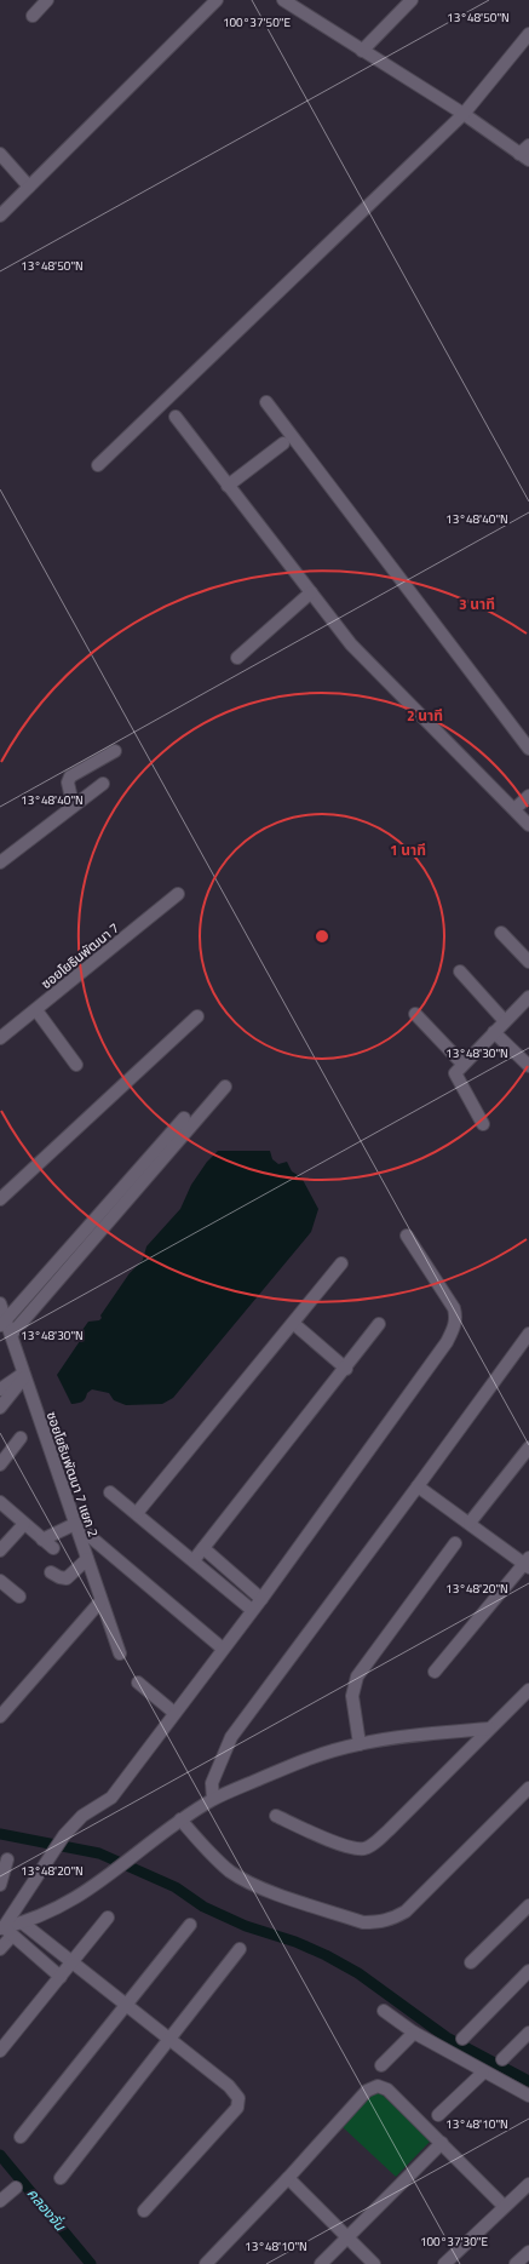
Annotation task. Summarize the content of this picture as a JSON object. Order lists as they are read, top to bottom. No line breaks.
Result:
{"streets":{"street":["ซอยโยธินพัฒนา 7","ซอยโยธินพัฒนา 7 แยก 2"]},"water":["คลองจั่น"],"coordinates":["13°48'50\"N","100°37'50\"E","13°48'40\"N","13°48'30\"N","13°48'20\"N","13°48'10\"N","100°37'30\"E"],"rings":["3 นาที","2 นาที","1 นาที"]}
